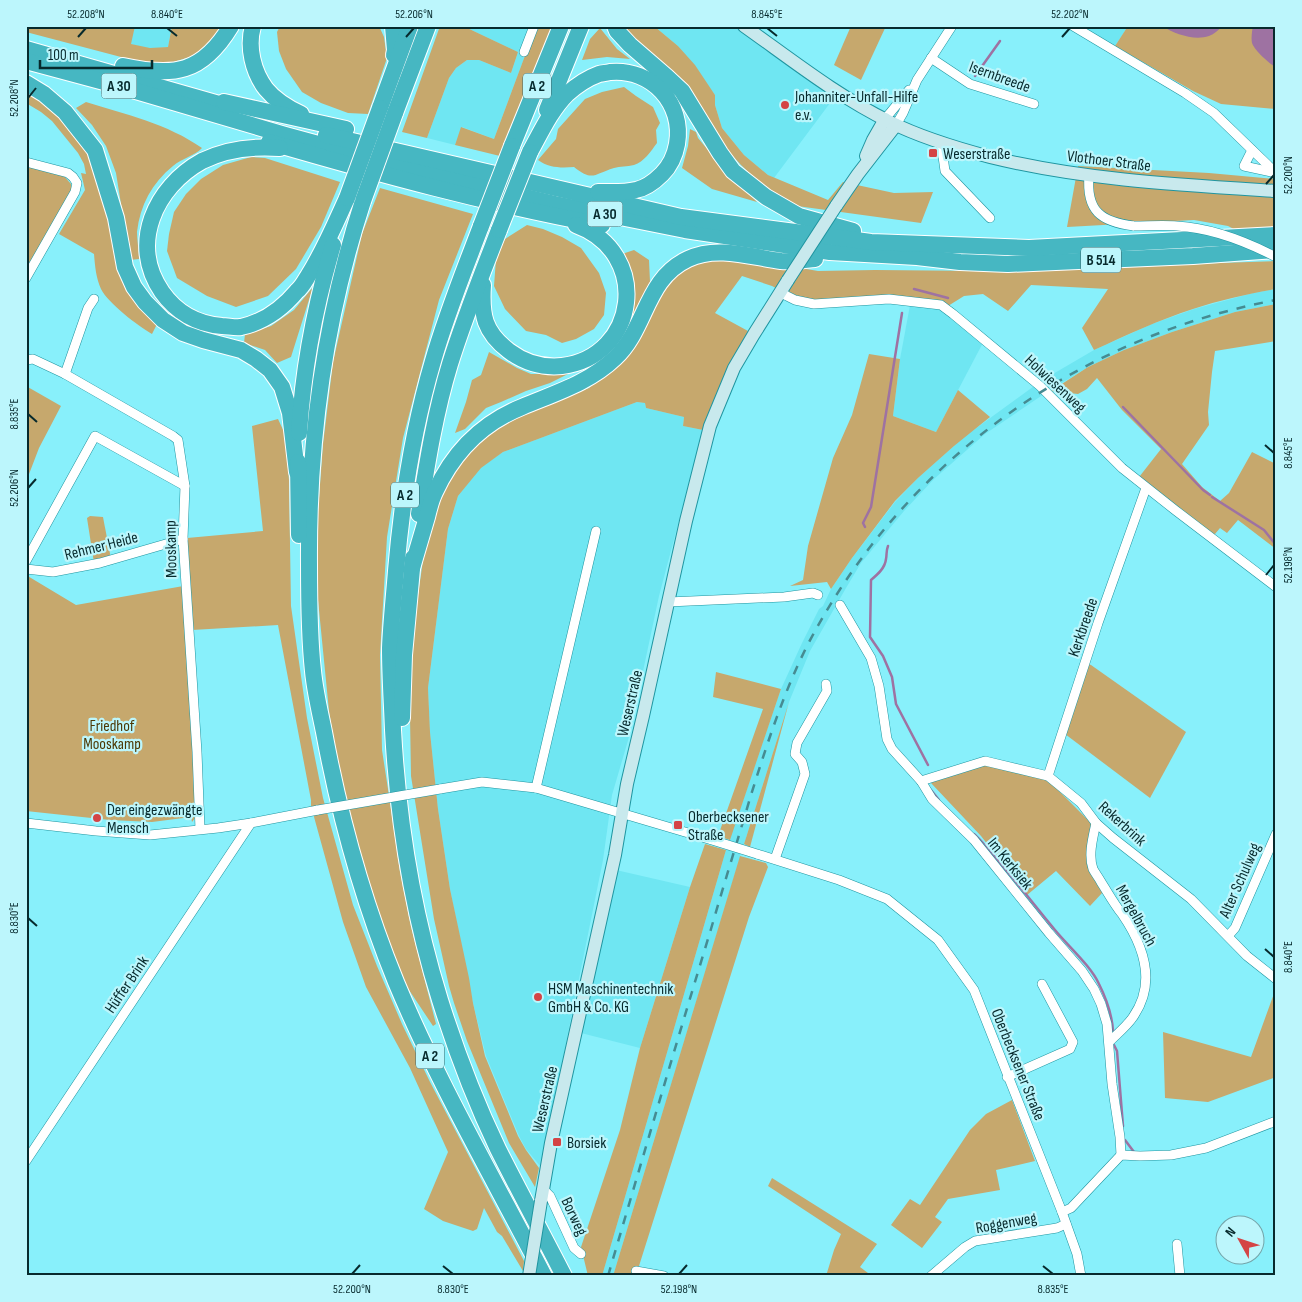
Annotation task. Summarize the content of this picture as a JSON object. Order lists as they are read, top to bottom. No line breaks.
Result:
{"streets":{"highway":["A 30","A 2","B 514"],"street":["Isernbreede","Vlothoer Straße","Holwiesenweg","Rehmer Heide","Mooskamp","Kerkbreede","Weserstraße","Rekerbrink","Im Kerksiek","Alter Schulweg","Mergelbruch","Hüffer Brink","Oberbecksener Straße","Borweg","Roggenweg"]},"crossings":[["Isernbreede","Weserstraße"],["A 30","B 514"],["Vlothoer Straße","Weserstraße"],["Holwiesenweg","Kerkbreede"],["Holwiesenweg","Weserstraße"],["Rehmer Heide","Mooskamp"],["Mooskamp","Oberbecksener Straße"],["Kerkbreede","Rekerbrink"],["Weserstraße","Oberbecksener Straße"],["Weserstraße","Borweg"],["Rekerbrink","Im Kerksiek"],["Rekerbrink","Alter Schulweg"],["Rekerbrink","Mergelbruch"],["Im Kerksiek","Mergelbruch"],["Hüffer Brink","Oberbecksener Straße"],["Oberbecksener Straße","Roggenweg"]],"parks":["Friedhof Mooskamp"],"places":{"other":["Johanniter-Unfall-Hilfe e.v.","Der eingezwängte Mensch","HSM Maschinentechnik GmbH & Co. KG"],"transit":["Weserstraße","Oberbecksener Straße","Borsiek"]},"scale_bar":"100 m","north":"top left","coordinates":["52.208°N","8.840°E","52.206°N","8.845°E","52.202°N","52.200°N","8.835°E","52.198°N","8.830°E"]}
